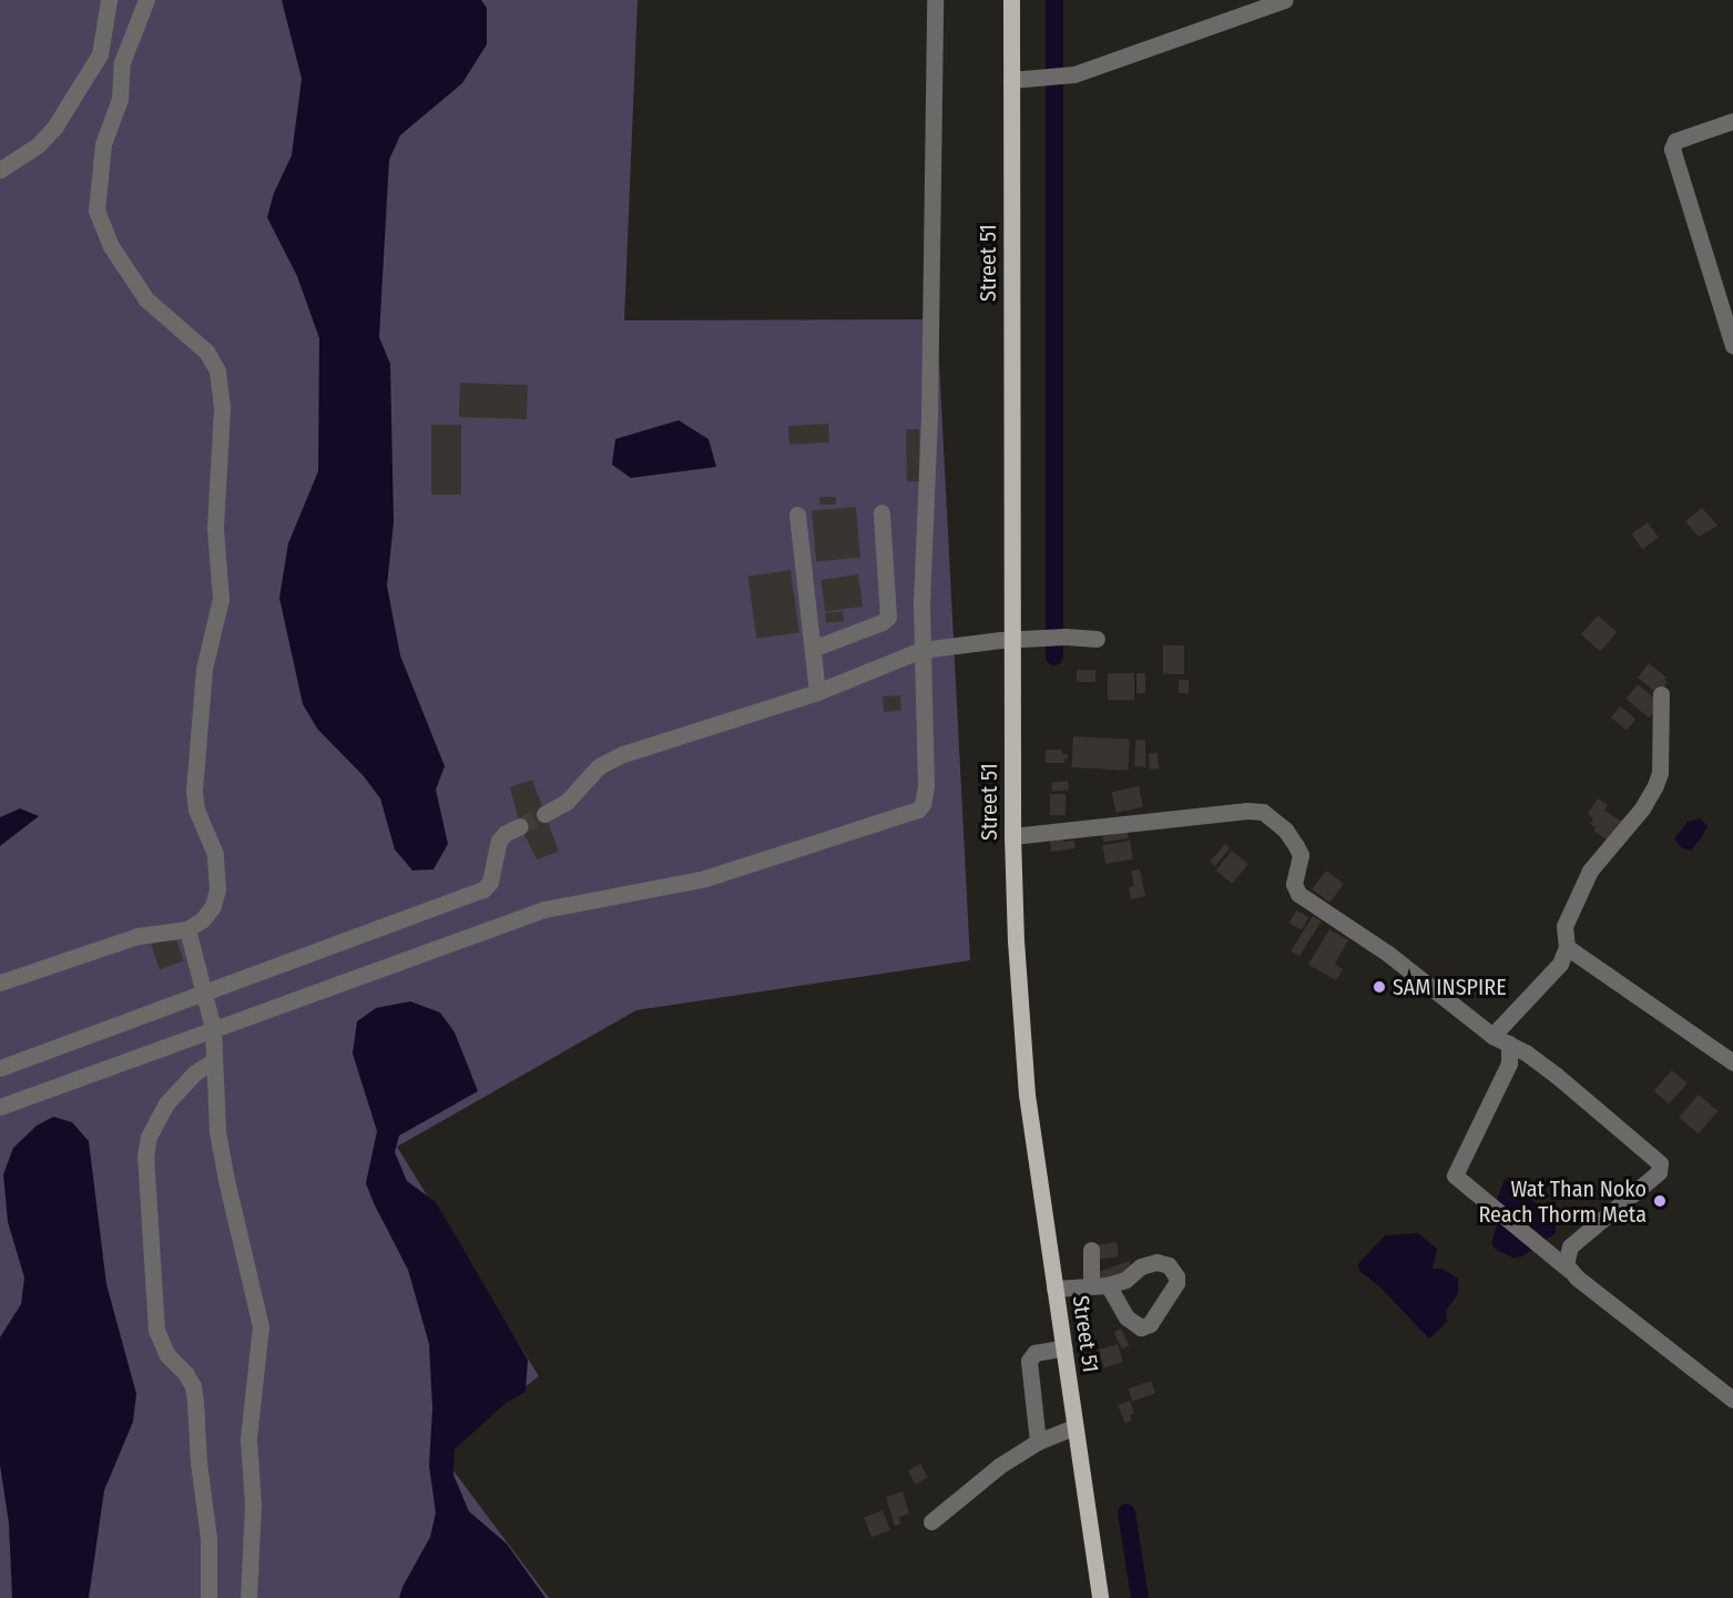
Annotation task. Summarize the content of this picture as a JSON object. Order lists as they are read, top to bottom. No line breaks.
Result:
{"streets":{"main road":["Street 51"]},"places":["SAM INSPIRE","Wat Than Noko Reach Thorm Meta"]}
